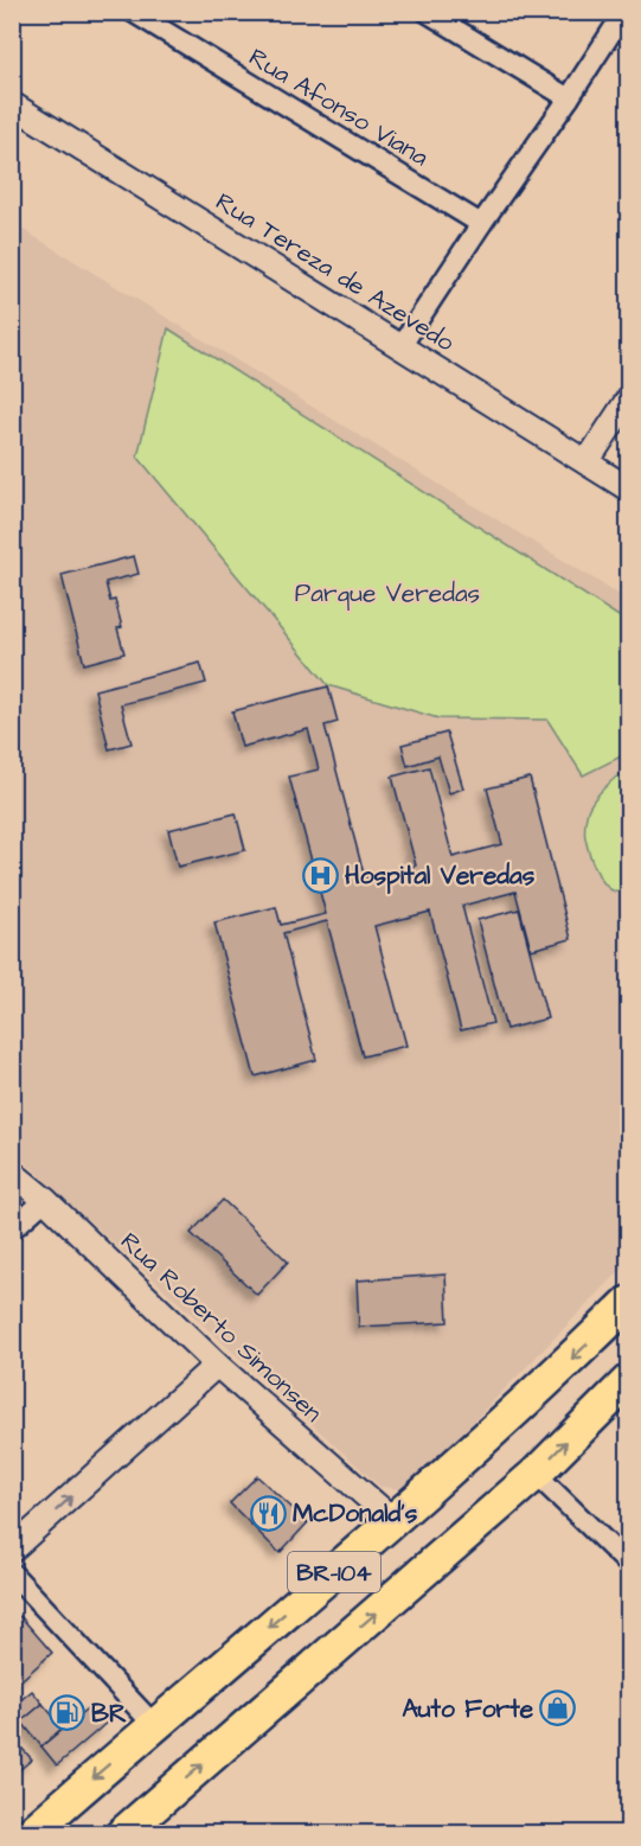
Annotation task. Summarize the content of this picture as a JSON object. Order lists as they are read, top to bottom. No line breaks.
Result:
{"streets":{"highway":["BR-104"],"street":["Rua Afonso Viana","Rua Tereza de Azevedo","Rua Roberto Simonsen"]},"crossings":[["Rua Roberto Simonsen","BR-104"]],"parks":["Parque Veredas"],"places":{"hospital":["Hospital Veredas"],"restaurant":["McDonald's"],"shop":["Auto Forte"],"fuel station":["BR"]}}
